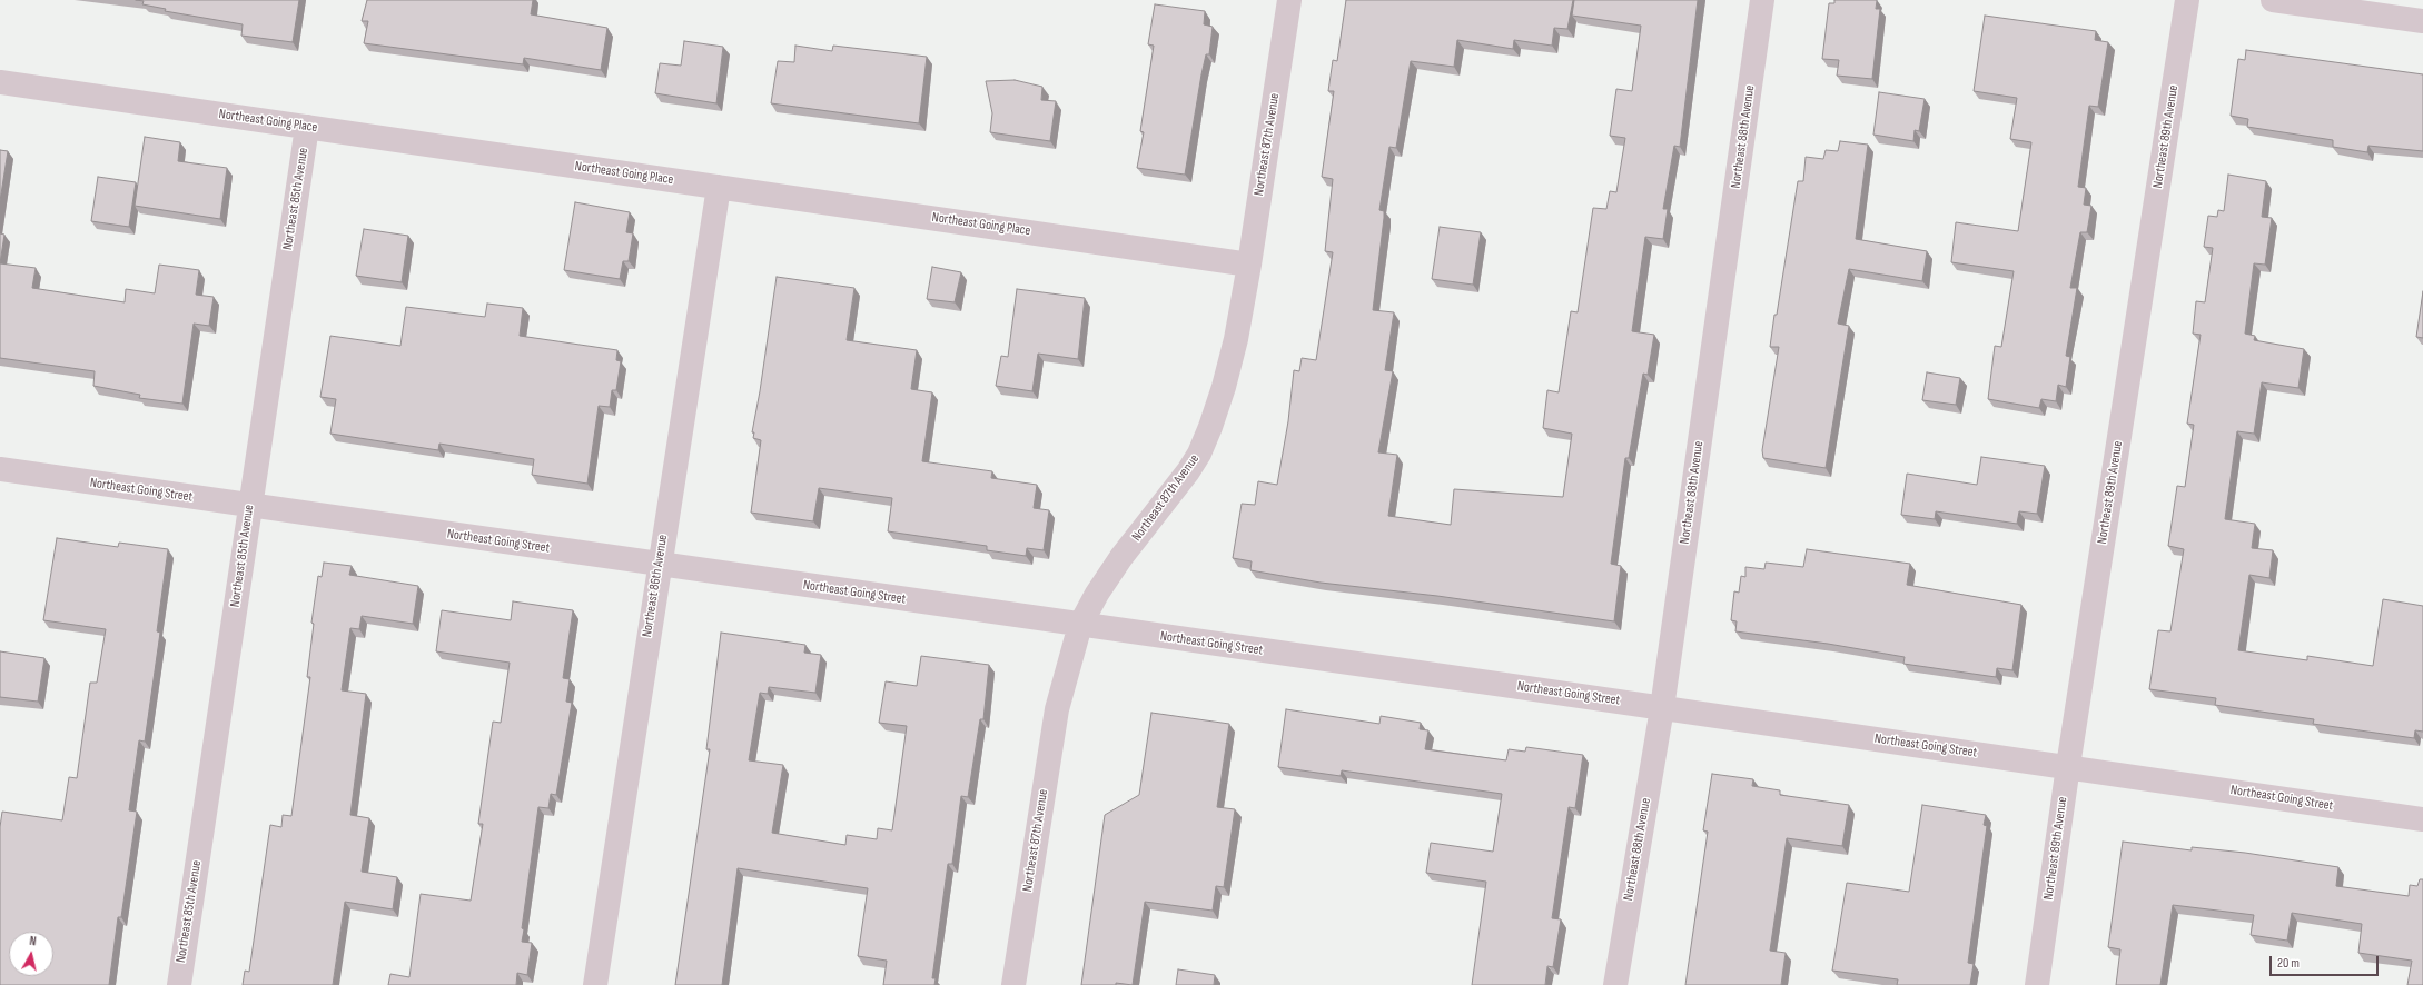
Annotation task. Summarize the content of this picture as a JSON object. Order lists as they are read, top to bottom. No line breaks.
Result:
{"streets":{"street":["Northeast Going Place","Northeast 88th Avenue","Northeast 89th Avenue","Northeast 87th Avenue","Northeast 85th Avenue","Northeast Going Street","Northeast 86th Avenue"]},"crossings":[["Northeast Going Place","Northeast 87th Avenue"],["Northeast Going Place","Northeast 85th Avenue"],["Northeast Going Place","Northeast 86th Avenue"],["Northeast 88th Avenue","Northeast Going Street"],["Northeast 89th Avenue","Northeast Going Street"],["Northeast 87th Avenue","Northeast Going Street"],["Northeast 85th Avenue","Northeast Going Street"],["Northeast Going Street","Northeast 86th Avenue"]],"scale_bar":"20 m","north":"top"}
